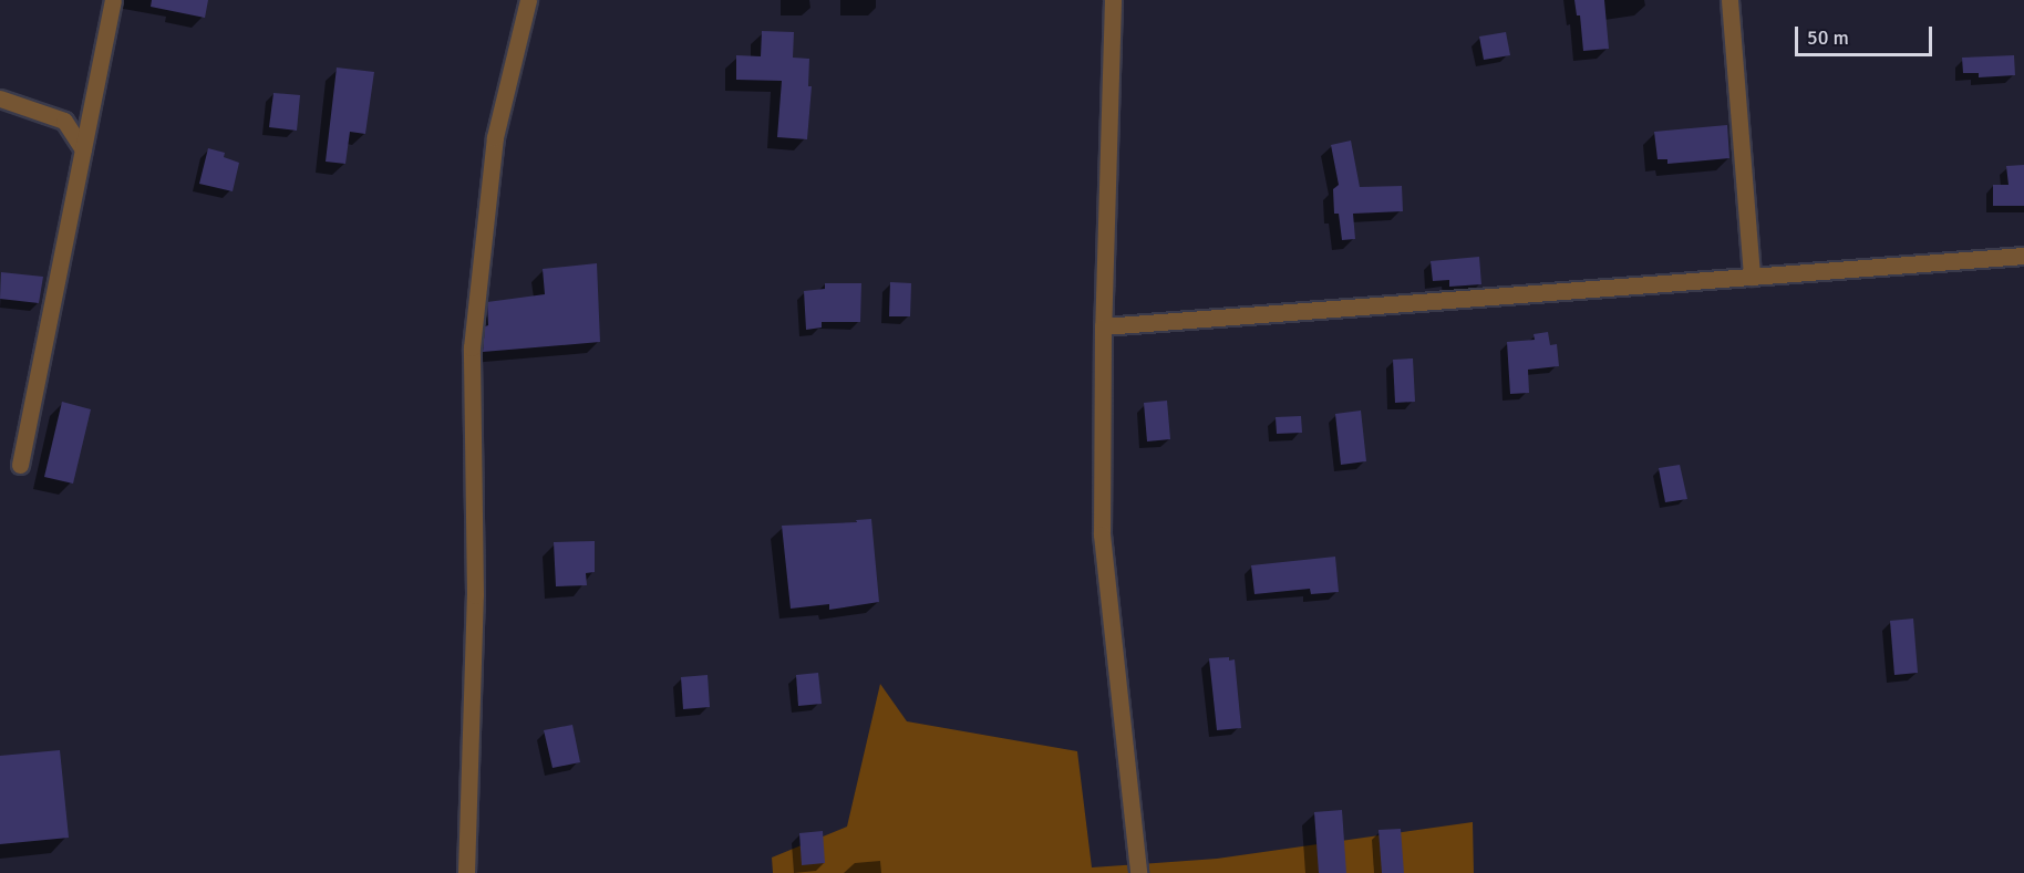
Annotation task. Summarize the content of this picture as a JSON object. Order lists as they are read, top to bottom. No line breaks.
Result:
{"scale_bar":"50 m"}
